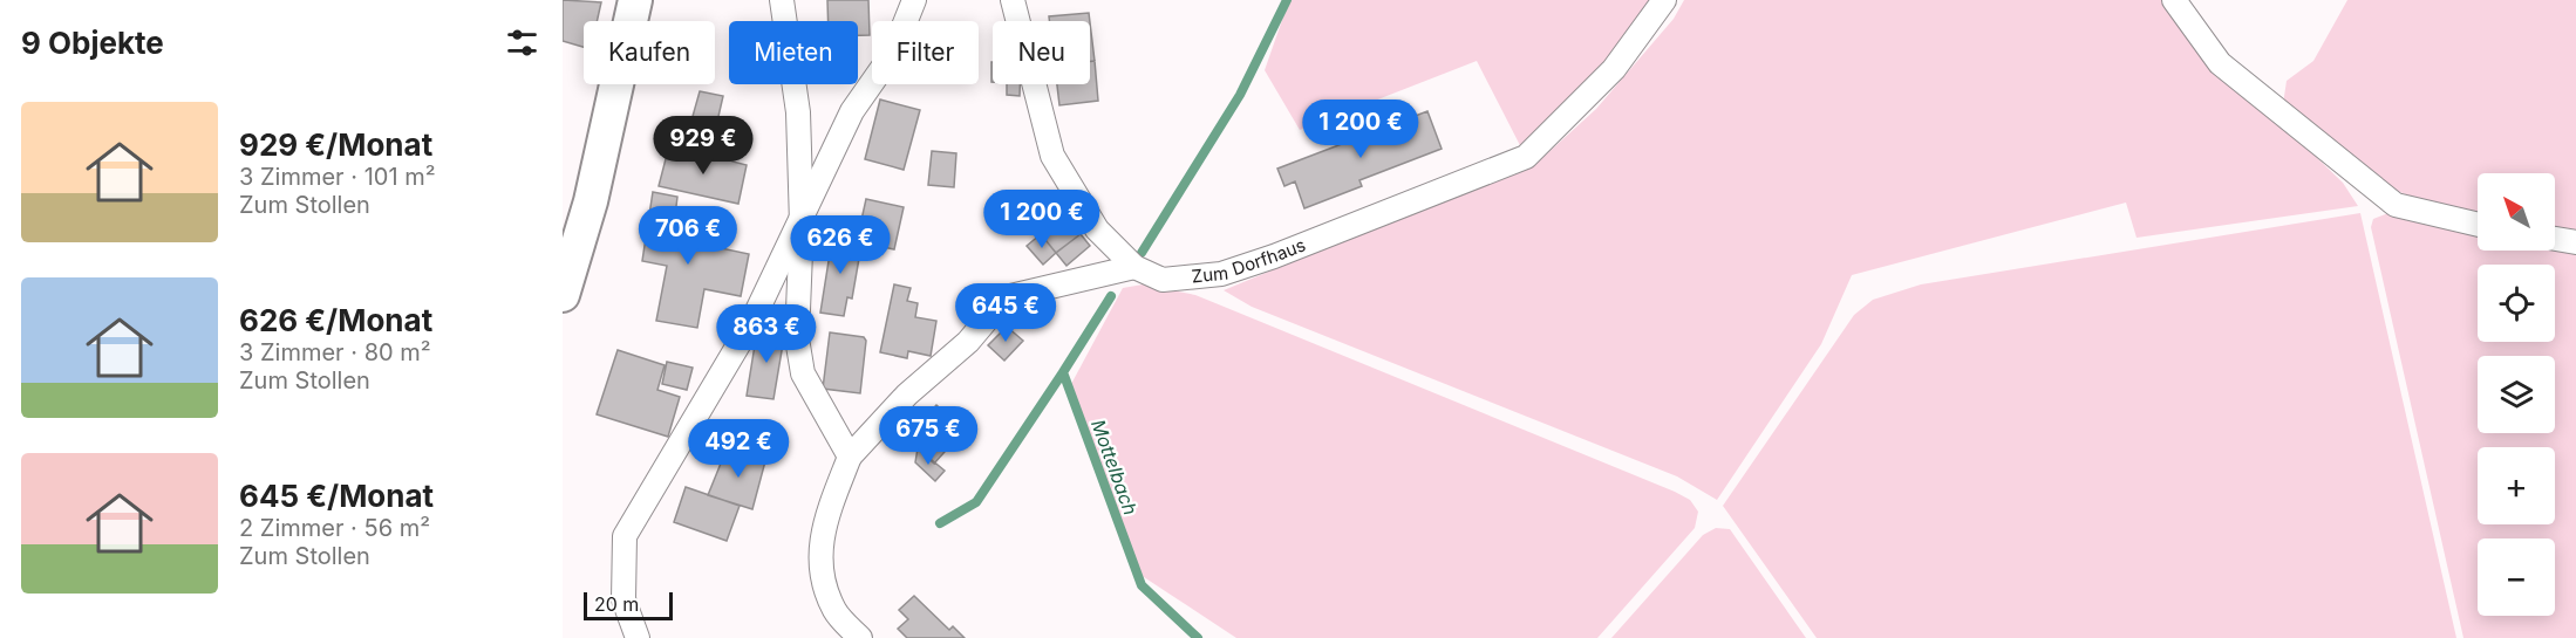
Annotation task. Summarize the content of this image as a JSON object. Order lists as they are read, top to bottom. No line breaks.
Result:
{"streets":{"street":["Zum Dorfhaus"]},"water":["Mottelbach"],"scale_bar":"20 m","north":"top left","page":{"heading":"9 Objekte","chip":["Kaufen","Mieten","Filter","Neu"],"list":[{"name":"929 €/Monat","note":"3 Zimmer · 101 m² · Zum Stollen"},{"name":"626 €/Monat","note":"3 Zimmer · 80 m² · Zum Stollen"},{"name":"645 €/Monat","note":"2 Zimmer · 56 m² · Zum Stollen"}],"price":["1 200 €","929 €","1 200 €","706 €","626 €","645 €","863 €","675 €","492 €"],"map_buttons":["+","−"],"scale":"20 m"}}
